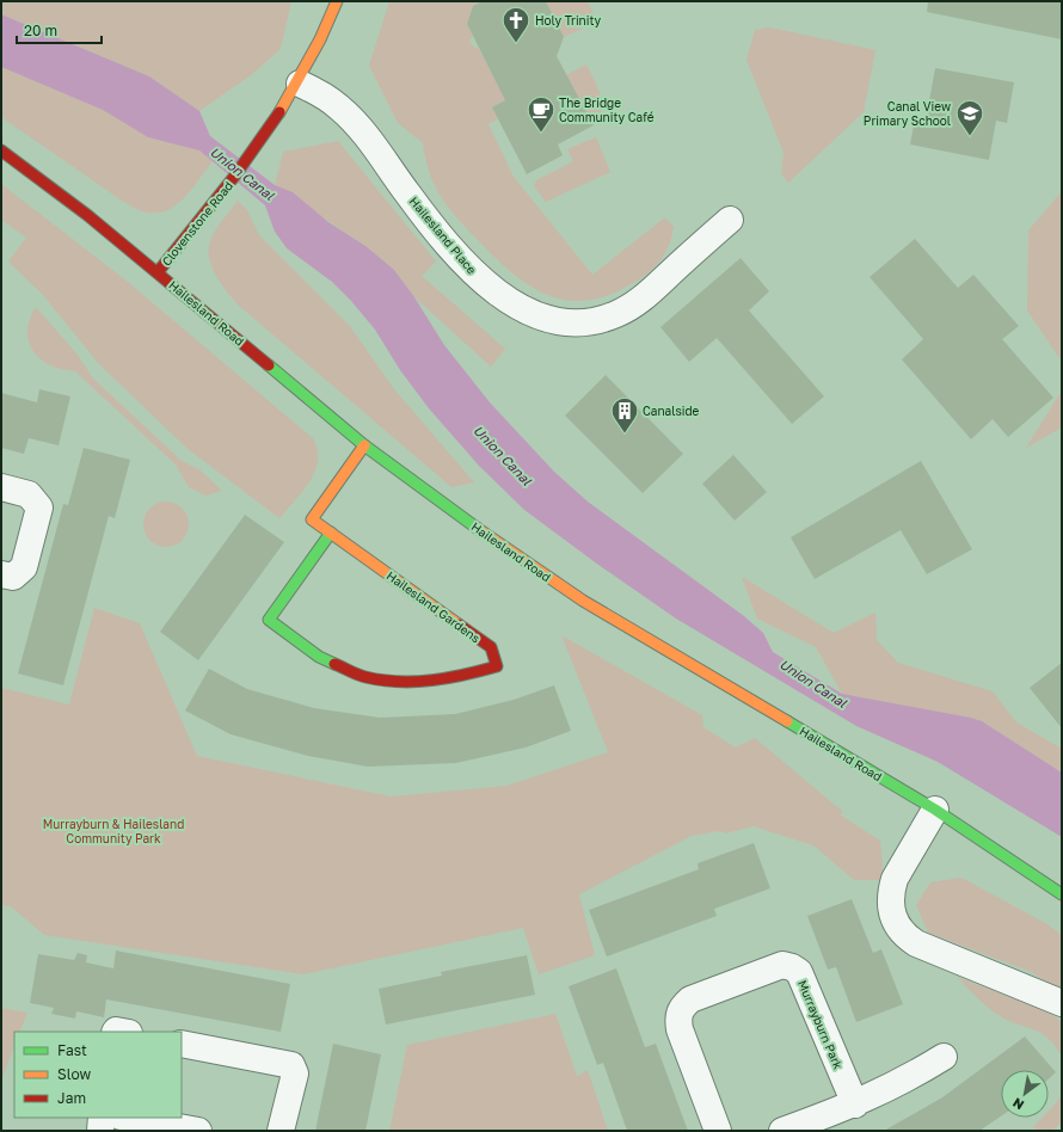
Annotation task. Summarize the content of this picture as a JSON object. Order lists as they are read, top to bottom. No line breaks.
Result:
{"streets":{"street":["Clovenstone Road","Hailesland Place","Hailesland Road","Hailesland Gardens","Murrayburn Park"]},"crossings":[["Clovenstone Road","Hailesland Place"],["Clovenstone Road","Hailesland Road"],["Hailesland Road","Hailesland Gardens"]],"water":["Union Canal"],"parks":["Murrayburn & Hailesland Community Park"],"places":{"church":["Holy Trinity"],"cafe":["The Bridge Community Café"],"school or university":["Canal View Primary School"],"building":["Canalside"]},"legend":["Fast","Slow","Jam"],"scale_bar":"20 m","north":"bottom left"}
